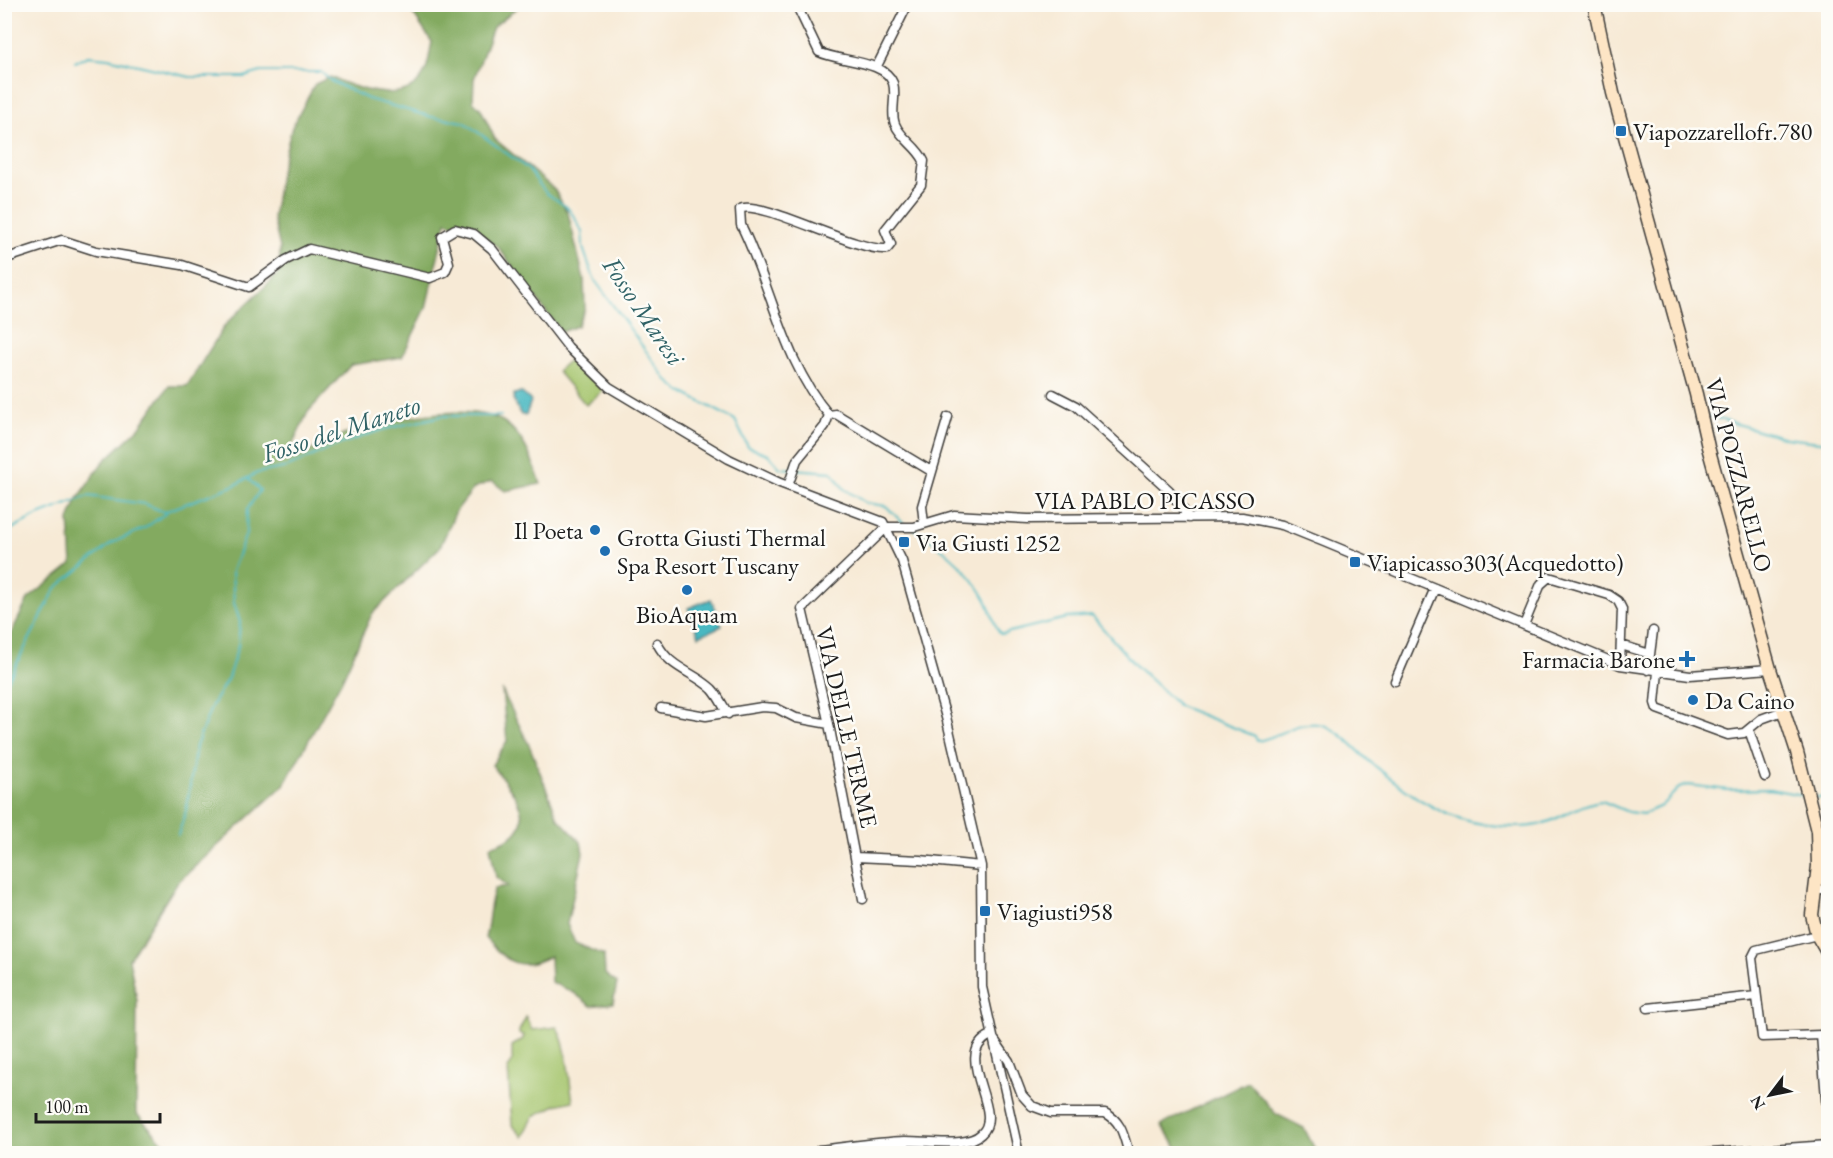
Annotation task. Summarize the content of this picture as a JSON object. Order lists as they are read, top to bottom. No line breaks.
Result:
{"streets":{"street":["VIA POZZARELLO","VIA PABLO PICASSO","VIA DELLE TERME"]},"crossings":[["VIA POZZARELLO","VIA PABLO PICASSO"],["VIA PABLO PICASSO","VIA DELLE TERME"]],"water":["Fosso Maresi","Fosso del Maneto"],"places":{"transit":["Viapozzarellofr.780","Via Giusti 1252","Viapicasso303(Acquedotto)","Viagiusti958"],"other":["Il Poeta","Grotta Giusti Thermal Spa Resort Tuscany","BioAquam","Da Caino"],"health":["Farmacia Barone"]},"scale_bar":"100 m","north":"bottom left"}
